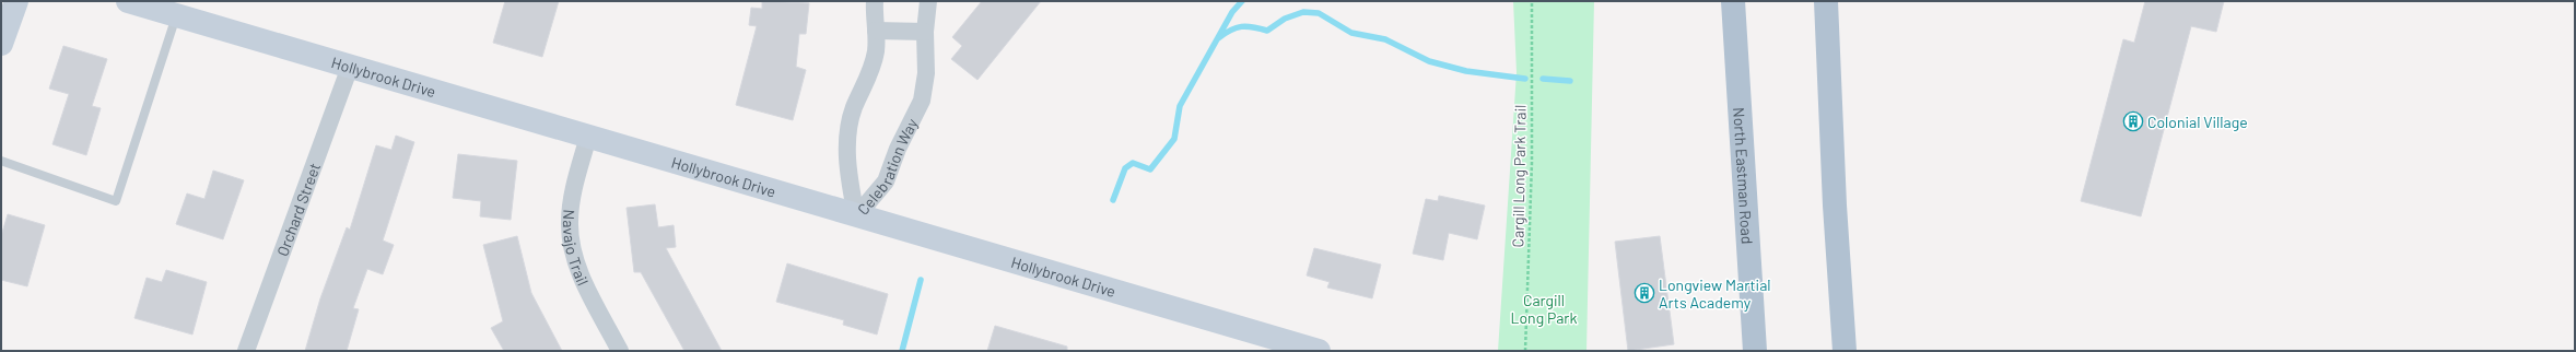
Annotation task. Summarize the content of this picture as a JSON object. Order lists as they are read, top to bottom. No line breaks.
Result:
{"streets":{"main road":["Hollybrook Drive","North Eastman Road"],"street":["Celebration Way","Orchard Street","Navajo Trail"],"path":["Cargill Long Park Trail"]},"crossings":[["Hollybrook Drive","Celebration Way"],["Hollybrook Drive","Orchard Street"],["Hollybrook Drive","Navajo Trail"]],"parks":["Cargill Long Park"],"places":{"building":["Colonial Village","Longview Martial Arts Academy"]}}
